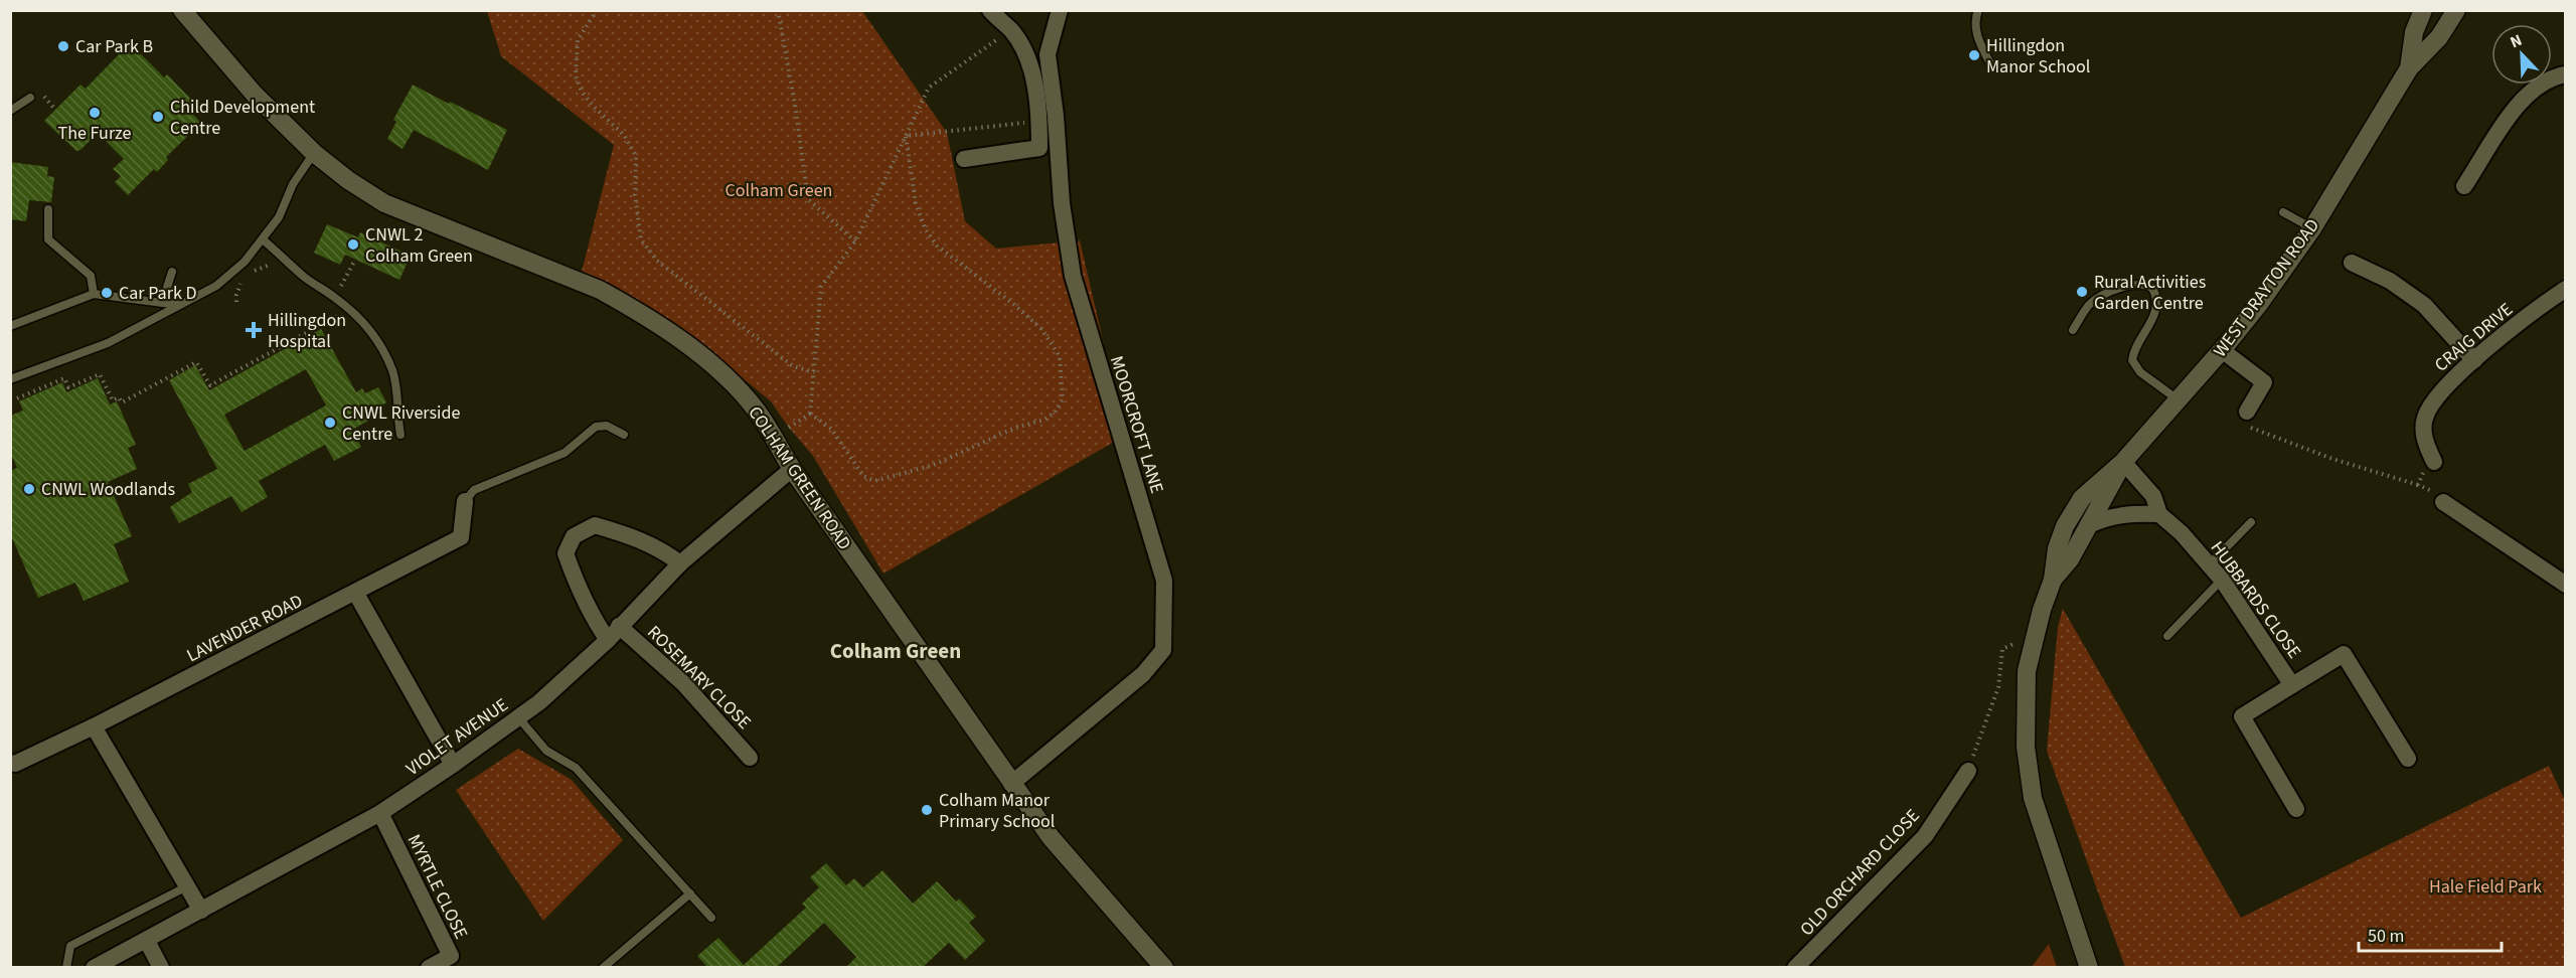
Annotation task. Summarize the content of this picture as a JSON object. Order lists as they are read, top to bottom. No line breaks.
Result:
{"streets":{"street":["WEST DRAYTON ROAD","CRAIG DRIVE","MOORCROFT LANE","COLHAM GREEN ROAD","HUBBARDS CLOSE","LAVENDER ROAD","ROSEMARY CLOSE","VIOLET AVENUE","OLD ORCHARD CLOSE","MYRTLE CLOSE"]},"crossings":[["WEST DRAYTON ROAD","HUBBARDS CLOSE"],["MOORCROFT LANE","COLHAM GREEN ROAD"],["COLHAM GREEN ROAD","VIOLET AVENUE"],["ROSEMARY CLOSE","VIOLET AVENUE"],["VIOLET AVENUE","MYRTLE CLOSE"]],"districts":["Colham Green"],"parks":["Colham Green","Hale Field Park"],"places":{"other":["Car Park B","Hillingdon Manor School","The Furze","Child Development Centre","CNWL 2 Colham Green","Rural Activities Garden Centre","Car Park D","CNWL Riverside Centre","CNWL Woodlands","Colham Manor Primary School"],"health":["Hillingdon Hospital"]},"scale_bar":"50 m","north":"top left"}
